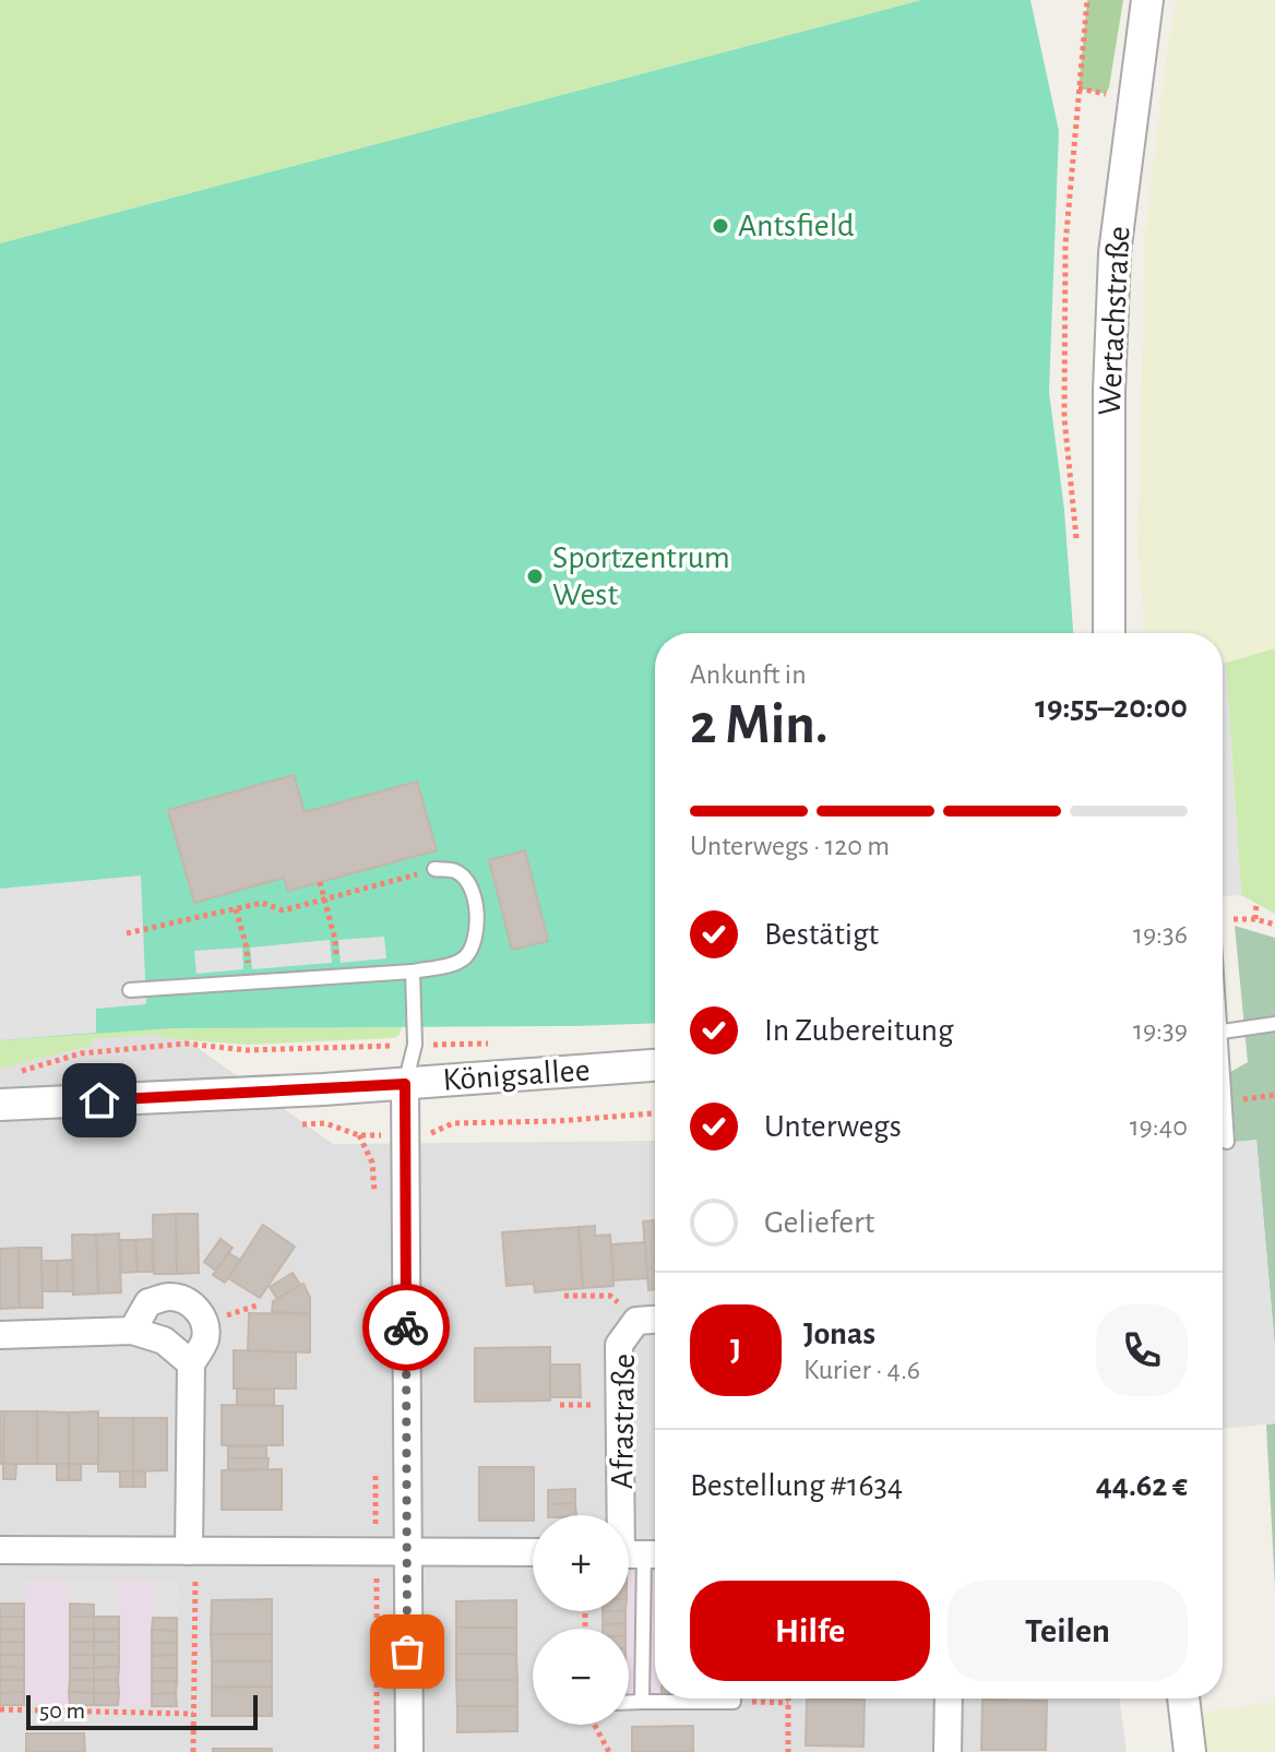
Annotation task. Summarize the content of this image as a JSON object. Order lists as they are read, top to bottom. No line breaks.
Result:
{"streets":{"street":["Wertachstraße","Königsallee","Afrastraße"]},"places":["Antsfield","Sportzentrum West"],"scale_bar":"50 m","page":{"heading":["2 Min.","Ankunft in","19:55–20:00"],"panel":["Jonas","Kurier · 4.6","Bestellung #1634","44.62 €"],"bar":"Unterwegs · 120 m","list":[["Bestätigt","19:36"],["In Zubereitung","19:39"],["Unterwegs","19:40"],"Geliefert"],"round":"J","map_buttons":["+","−"],"buttons":["Hilfe","Teilen"],"scale":"50 m"}}
